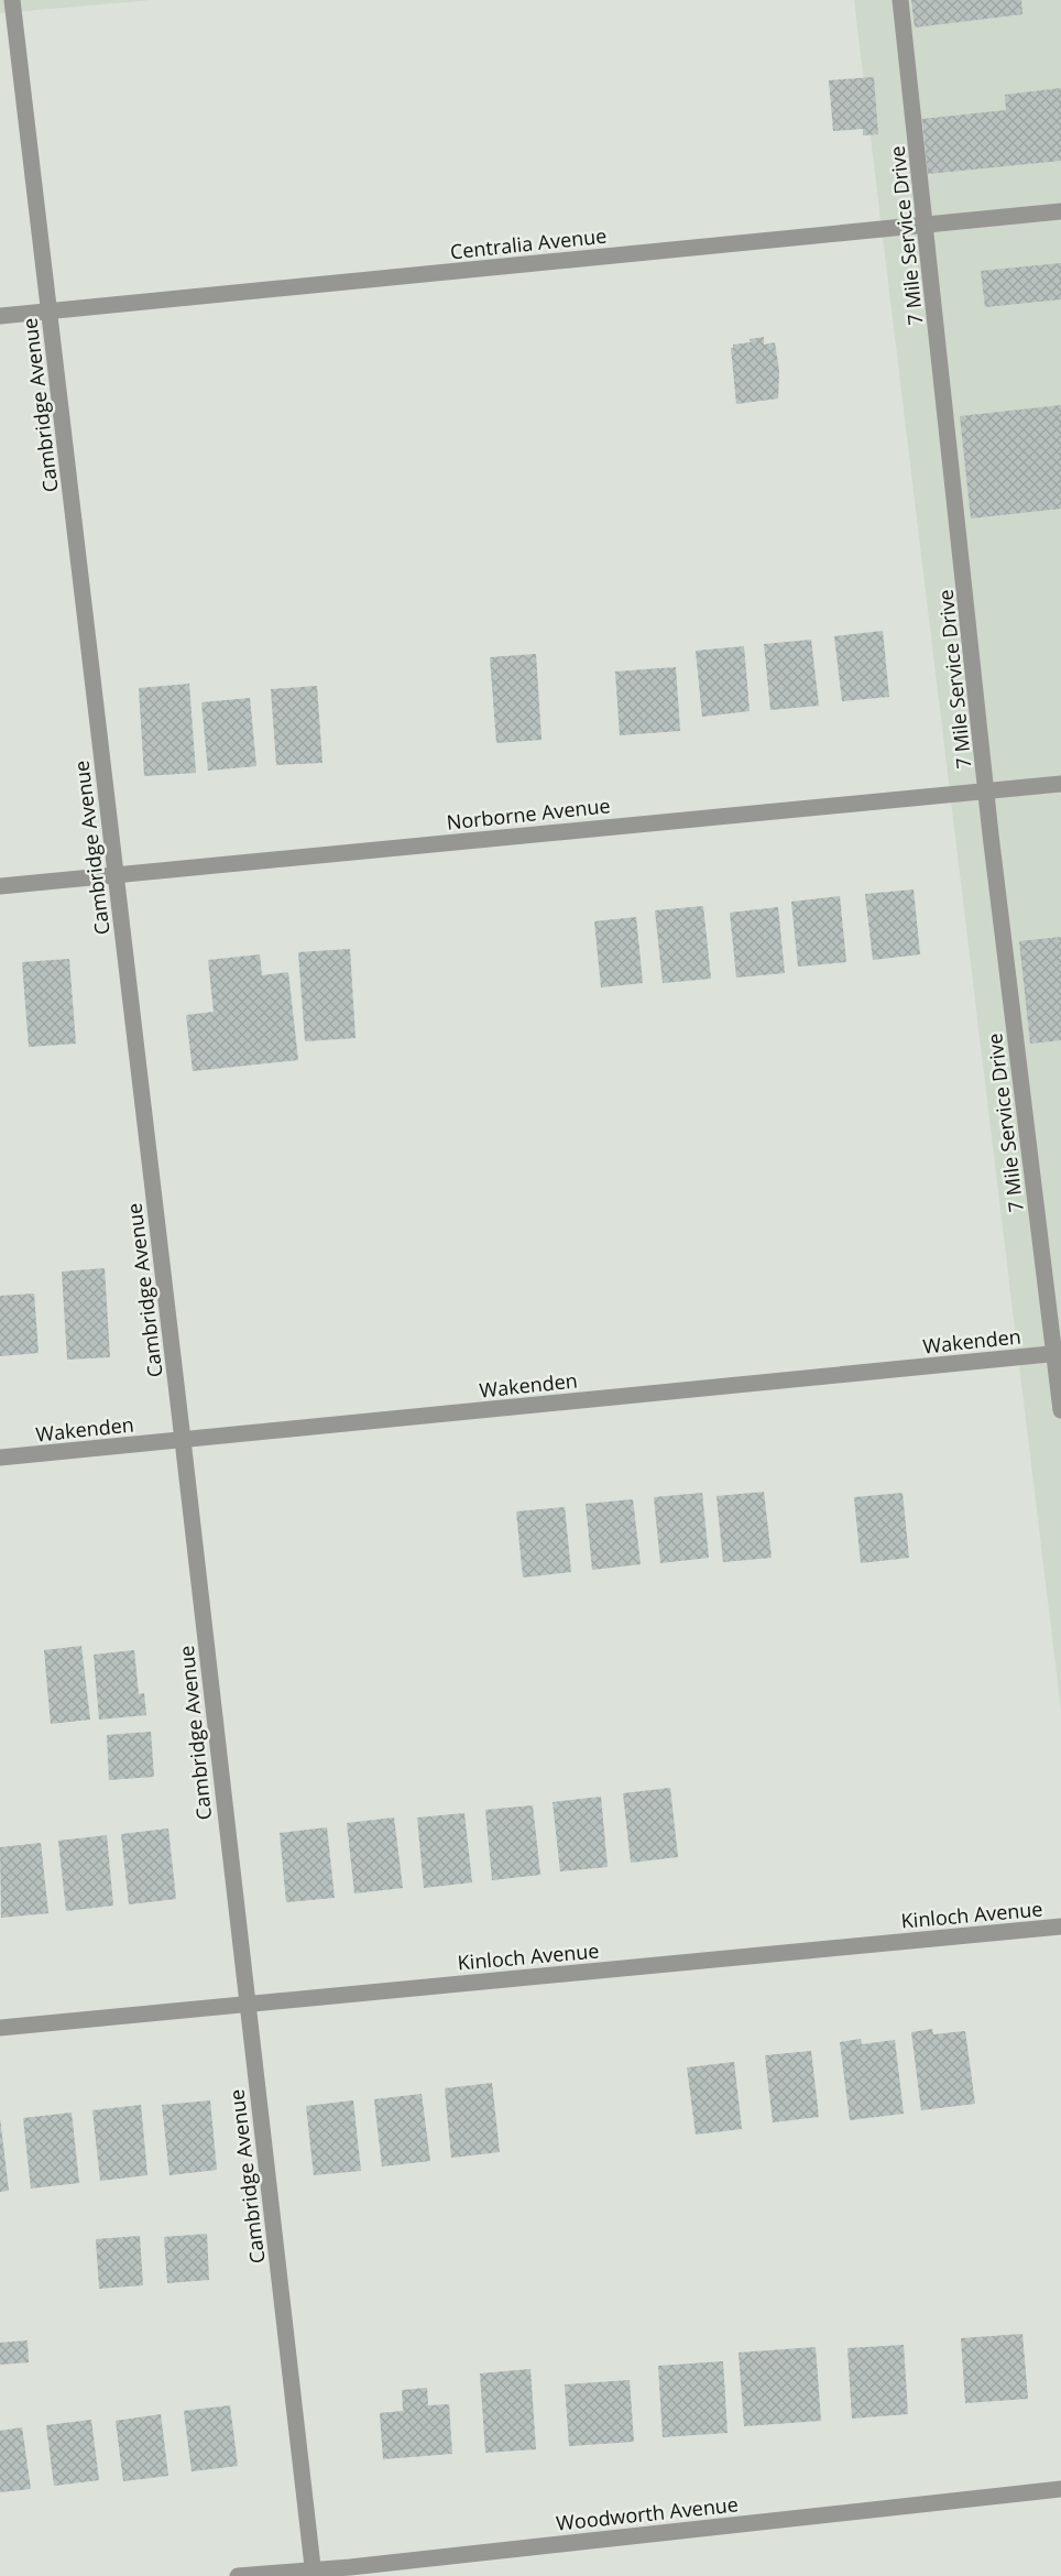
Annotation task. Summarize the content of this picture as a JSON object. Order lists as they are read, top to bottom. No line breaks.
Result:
{"streets":{"street":["7 Mile Service Drive","Centralia Avenue","Cambridge Avenue","Norborne Avenue","Wakenden","Kinloch Avenue","Woodworth Avenue"]},"crossings":[["7 Mile Service Drive","Centralia Avenue"],["7 Mile Service Drive","Norborne Avenue"],["7 Mile Service Drive","Wakenden"],["Centralia Avenue","Cambridge Avenue"],["Cambridge Avenue","Norborne Avenue"],["Cambridge Avenue","Wakenden"],["Cambridge Avenue","Kinloch Avenue"],["Cambridge Avenue","Woodworth Avenue"]]}
